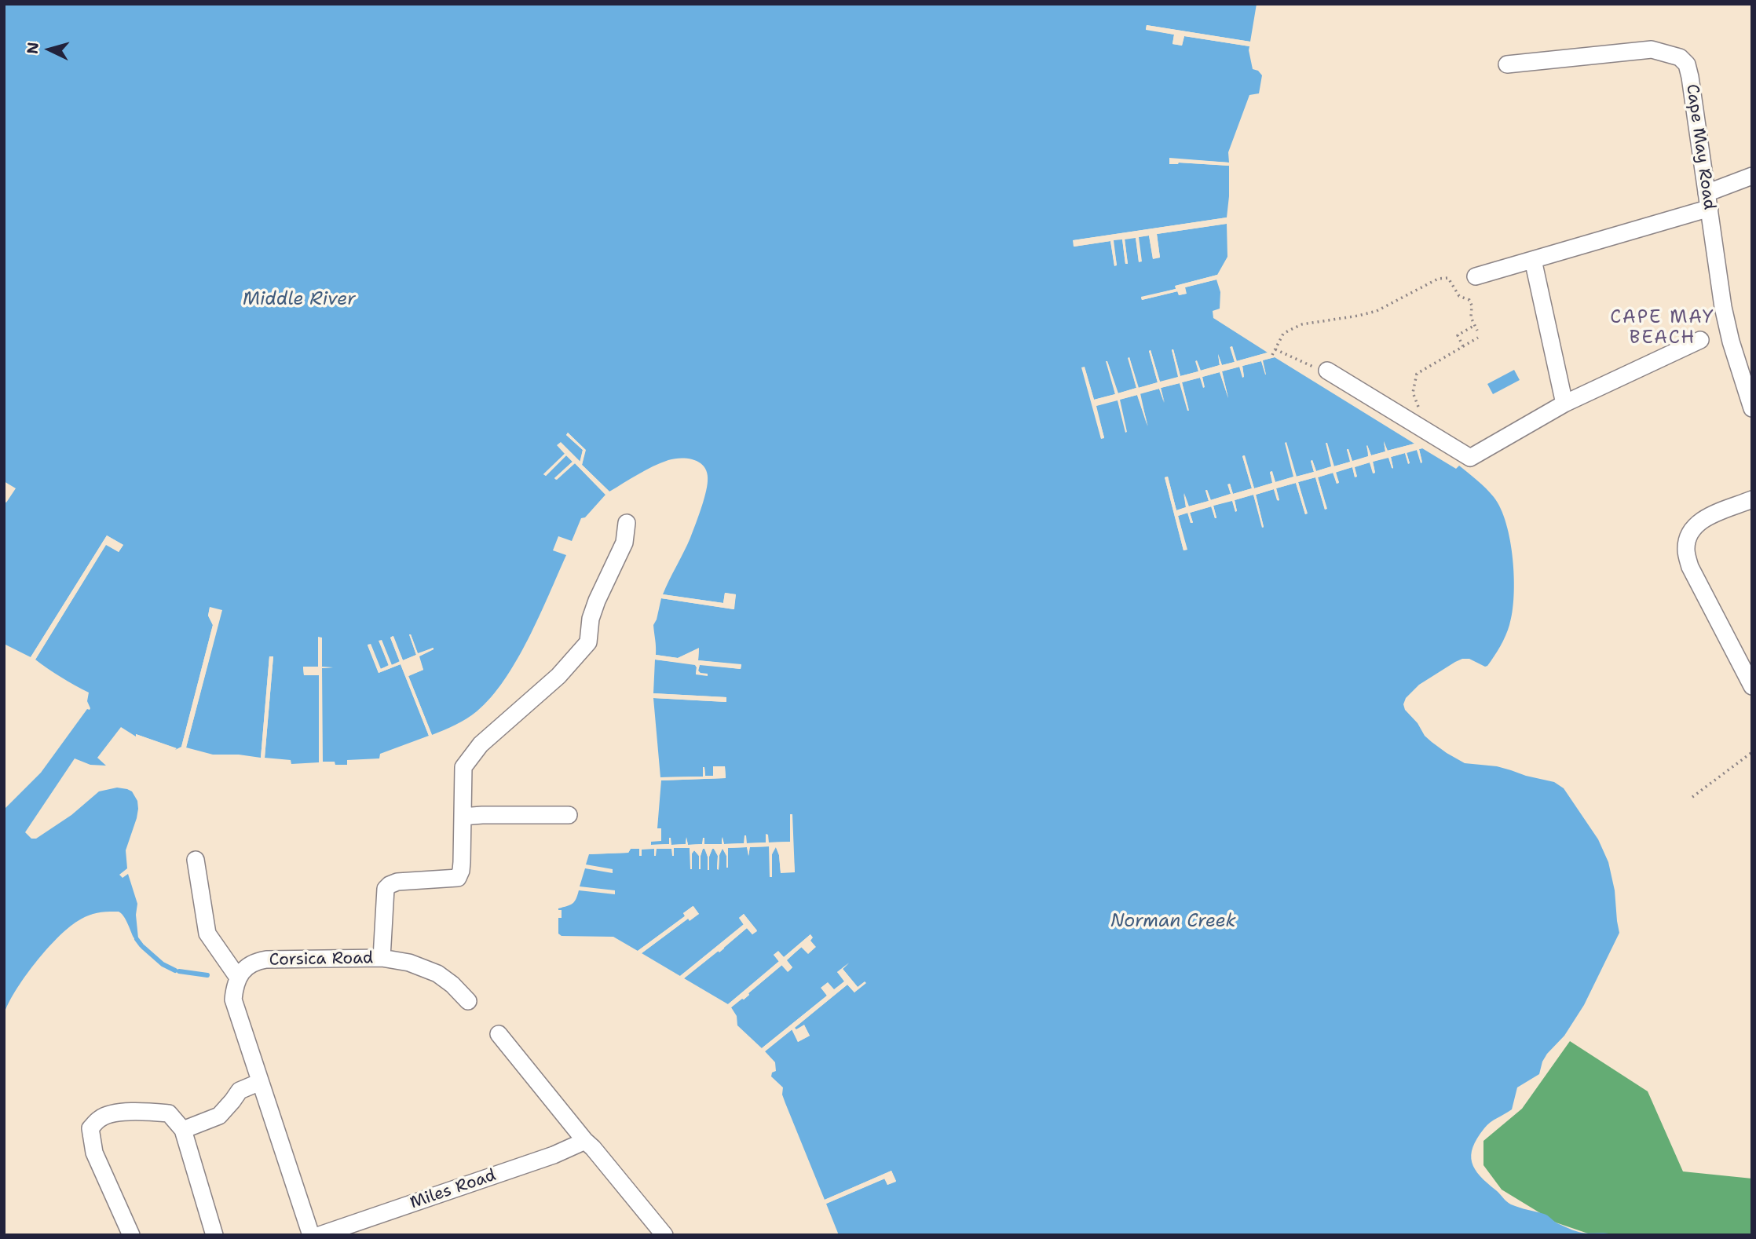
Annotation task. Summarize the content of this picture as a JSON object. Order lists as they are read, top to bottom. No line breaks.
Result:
{"streets":{"street":["Cape May Road","Corsica Road","Miles Road"]},"districts":["CAPE MAY BEACH"],"water":["Middle River","Norman Creek"],"north":"left"}
